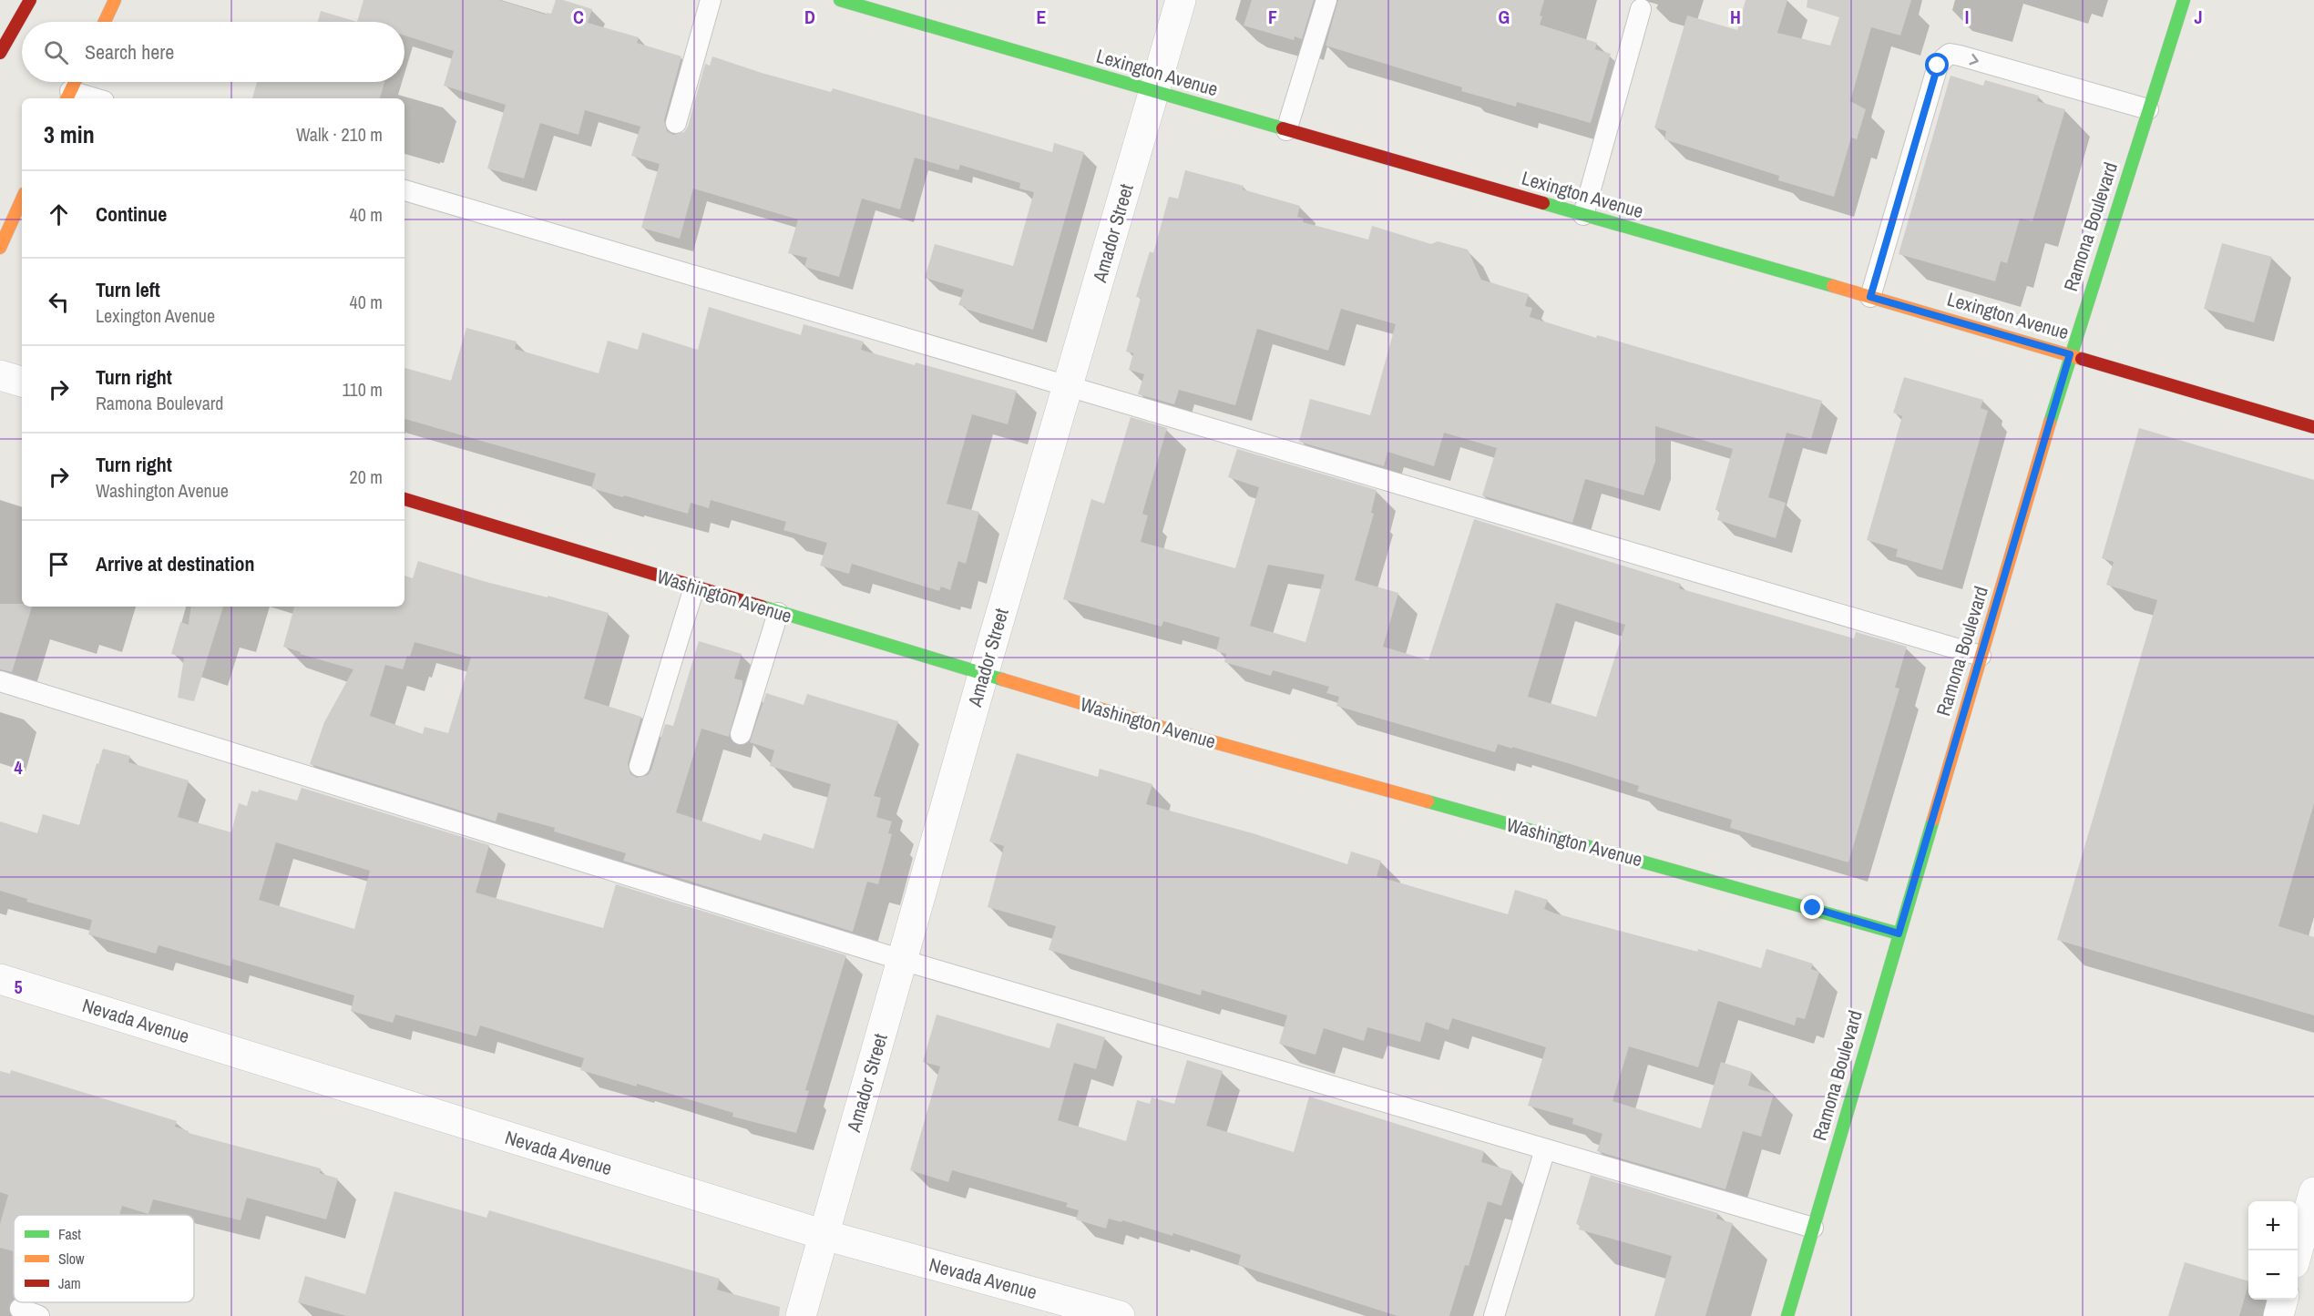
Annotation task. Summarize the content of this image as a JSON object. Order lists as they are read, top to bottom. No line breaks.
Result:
{"streets":{"main road":["Lexington Avenue","Ramona Boulevard","Washington Avenue"],"street":["Amador Street","Nevada Avenue"]},"crossings":[["Lexington Avenue","Ramona Boulevard"],["Lexington Avenue","Amador Street"],["Ramona Boulevard","Washington Avenue"],["Amador Street","Washington Avenue"],["Amador Street","Nevada Avenue"]],"legend":["Fast","Slow","Jam"],"page":{"search":"Search here","heading":["3 min","Walk · 210 m"],"list":[["Continue","40 m"],["Turn left","Lexington Avenue","40 m"],["Turn right","Ramona Boulevard","110 m"],["Turn right","Washington Avenue","20 m"],"Arrive at destination"],"map_buttons":["+","−"]},"grid":{"columns":["C","D","E","F","G","H","I","J"],"rows":["4","5"]}}
